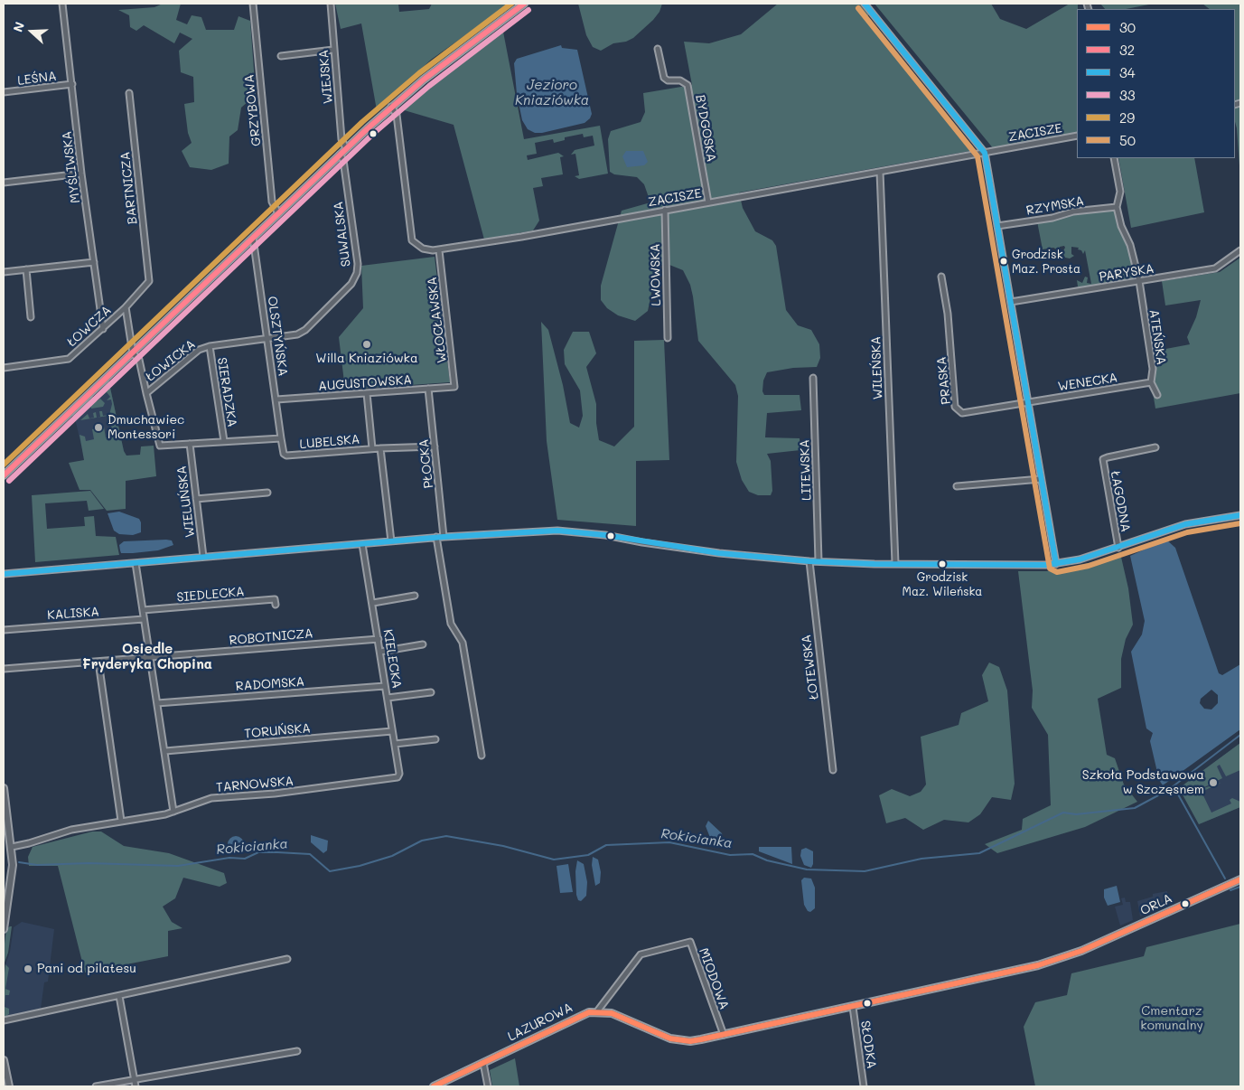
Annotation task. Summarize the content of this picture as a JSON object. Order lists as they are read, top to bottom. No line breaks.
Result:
{"streets":{"street":["WIEJSKA","LEŚNA","GRZYBOWA","BYDGOSKA","ZACISZE","MYŚLIWSKA","BARTNICZA","RZYMSKA","SUWALSKA","PARYSKA","LWOWSKA","WŁOCŁAWSKA","ŁOWCZA","OLSZTYŃSKA","ATEŃSKA","ŁOWICKA","WILEŃSKA","PRASKA","WENECKA","AUGUSTOWSKA","SIERADZKA","LUBELSKA","PŁOCKA","LITEWSKA","WIELUŃSKA","ŁAGODNA","SIEDLECKA","KALISKA","ROBOTNICZA","KIELECKA","ŁOTEWSKA","RADOMSKA","TORUŃSKA","TARNOWSKA","ORLA","MIODOWA","LAZUROWA","SŁODKA"]},"crossings":[["LEŚNA","MYŚLIWSKA"],["BYDGOSKA","ZACISZE"],["ZACISZE","LWOWSKA"],["ZACISZE","WŁOCŁAWSKA"],["ZACISZE","WILEŃSKA"],["MYŚLIWSKA","ŁOWCZA"],["BARTNICZA","ŁOWCZA"],["RZYMSKA","ATEŃSKA"],["SUWALSKA","OLSZTYŃSKA"],["SUWALSKA","ŁOWICKA"],["SUWALSKA","SIERADZKA"],["PARYSKA","ATEŃSKA"],["WŁOCŁAWSKA","AUGUSTOWSKA"],["ŁOWCZA","ŁOWICKA"],["OLSZTYŃSKA","AUGUSTOWSKA"],["OLSZTYŃSKA","LUBELSKA"],["ATEŃSKA","WENECKA"],["ŁOWICKA","SIERADZKA"],["ŁOWICKA","LUBELSKA"],["WILEŃSKA","ŁAGODNA"],["PRASKA","WENECKA"],["AUGUSTOWSKA","PŁOCKA"],["SIERADZKA","LUBELSKA"],["LUBELSKA","PŁOCKA"],["LUBELSKA","WIELUŃSKA"],["PŁOCKA","ŁAGODNA"],["LITEWSKA","ŁAGODNA"],["WIELUŃSKA","ŁAGODNA"],["ŁAGODNA","KIELECKA"],["ŁAGODNA","ŁOTEWSKA"],["ROBOTNICZA","KIELECKA"],["KIELECKA","RADOMSKA"],["KIELECKA","TORUŃSKA"],["KIELECKA","TARNOWSKA"],["ORLA","LAZUROWA"],["MIODOWA","LAZUROWA"],["LAZUROWA","SŁODKA"]],"districts":["Osiedle Fryderyka Chopina"],"water":["Jezioro Kniaziówka","Rokicianka"],"parks":["Cmentarz komunalny"],"places":["Grodzisk Maz. Prosta","Willa Kniaziówka","Dmuchawiec Montessori","Grodzisk Maz. Wileńska","Szkoła Podstawowa w Szczęsnem","Pani od pilatesu"],"lines":["transit line 32","transit line 34","transit line 29","transit line 50","transit line 33","transit line 30"],"legend":["30","32","34","33","29","50"],"north":"left"}
